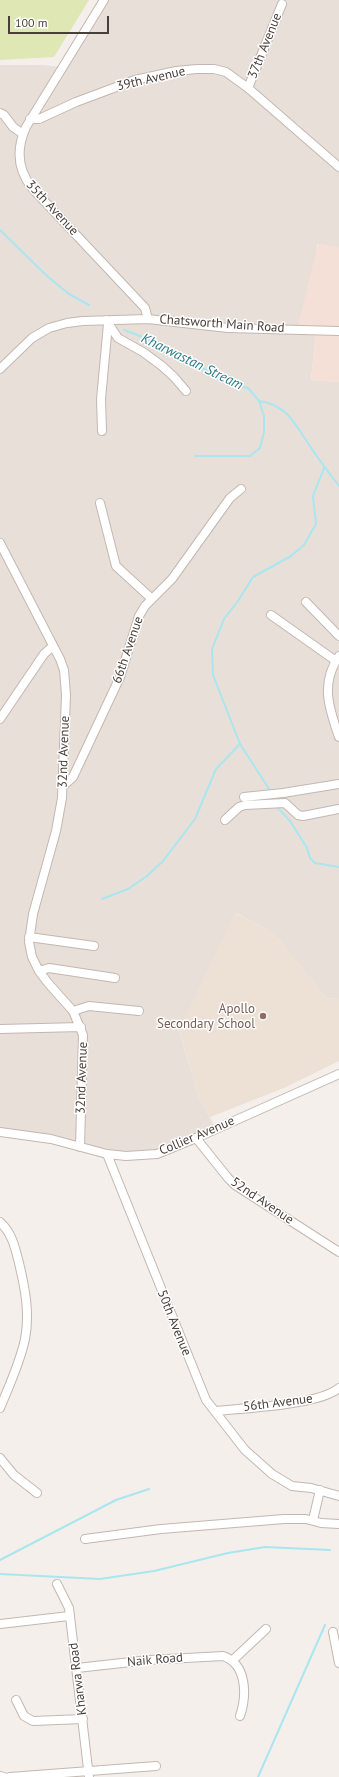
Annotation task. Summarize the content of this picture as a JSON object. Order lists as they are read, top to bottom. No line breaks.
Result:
{"streets":{"street":["37th Avenue","39th Avenue","35th Avenue","Chatsworth Main Road","66th Avenue","32nd Avenue","Collier Avenue","52nd Avenue","50th Avenue","56th Avenue","Naik Road","Kharwa Road"]},"crossings":[["37th Avenue","39th Avenue"],["39th Avenue","35th Avenue"],["35th Avenue","Chatsworth Main Road"],["66th Avenue","32nd Avenue"],["32nd Avenue","Collier Avenue"],["Collier Avenue","52nd Avenue"],["Collier Avenue","50th Avenue"],["50th Avenue","56th Avenue"],["Naik Road","Kharwa Road"]],"water":["Kharwastan Stream"],"places":["Apollo Secondary School"],"scale_bar":"100 m"}
